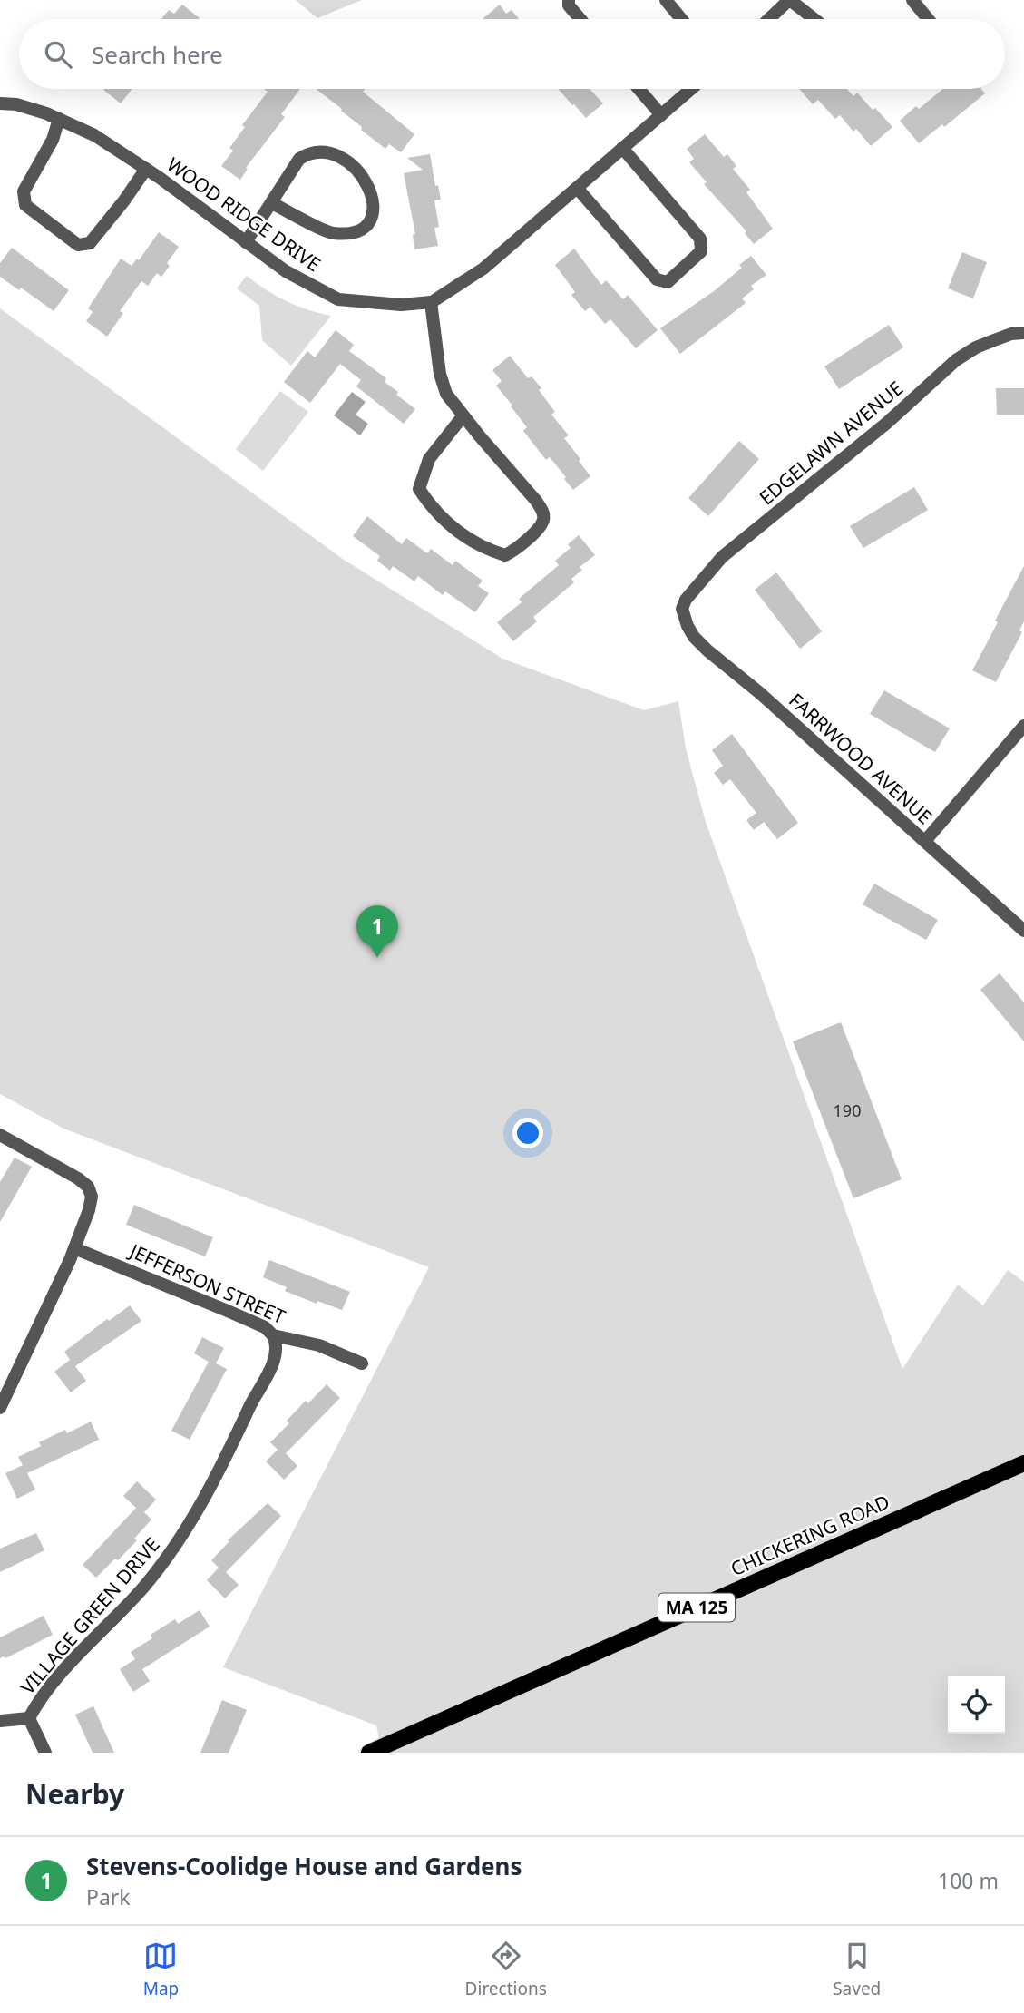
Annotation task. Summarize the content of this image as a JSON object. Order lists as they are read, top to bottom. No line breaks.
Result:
{"streets":{"main road":["CHICKERING ROAD","MA 125"],"street":["WOOD RIDGE DRIVE","EDGELAWN AVENUE","FARRWOOD AVENUE","JEFFERSON STREET","VILLAGE GREEN DRIVE"]},"crossings":[["EDGELAWN AVENUE","FARRWOOD AVENUE"],["JEFFERSON STREET","VILLAGE GREEN DRIVE"]],"house_numbers":["190"],"page":{"search":"Search here","pins":"1","heading":"Nearby","list":[{"mark":"1","name":"Stevens-Coolidge House and Gardens","note":"Park","value":"100 m"}],"nav":["Map","Directions","Saved"]}}
